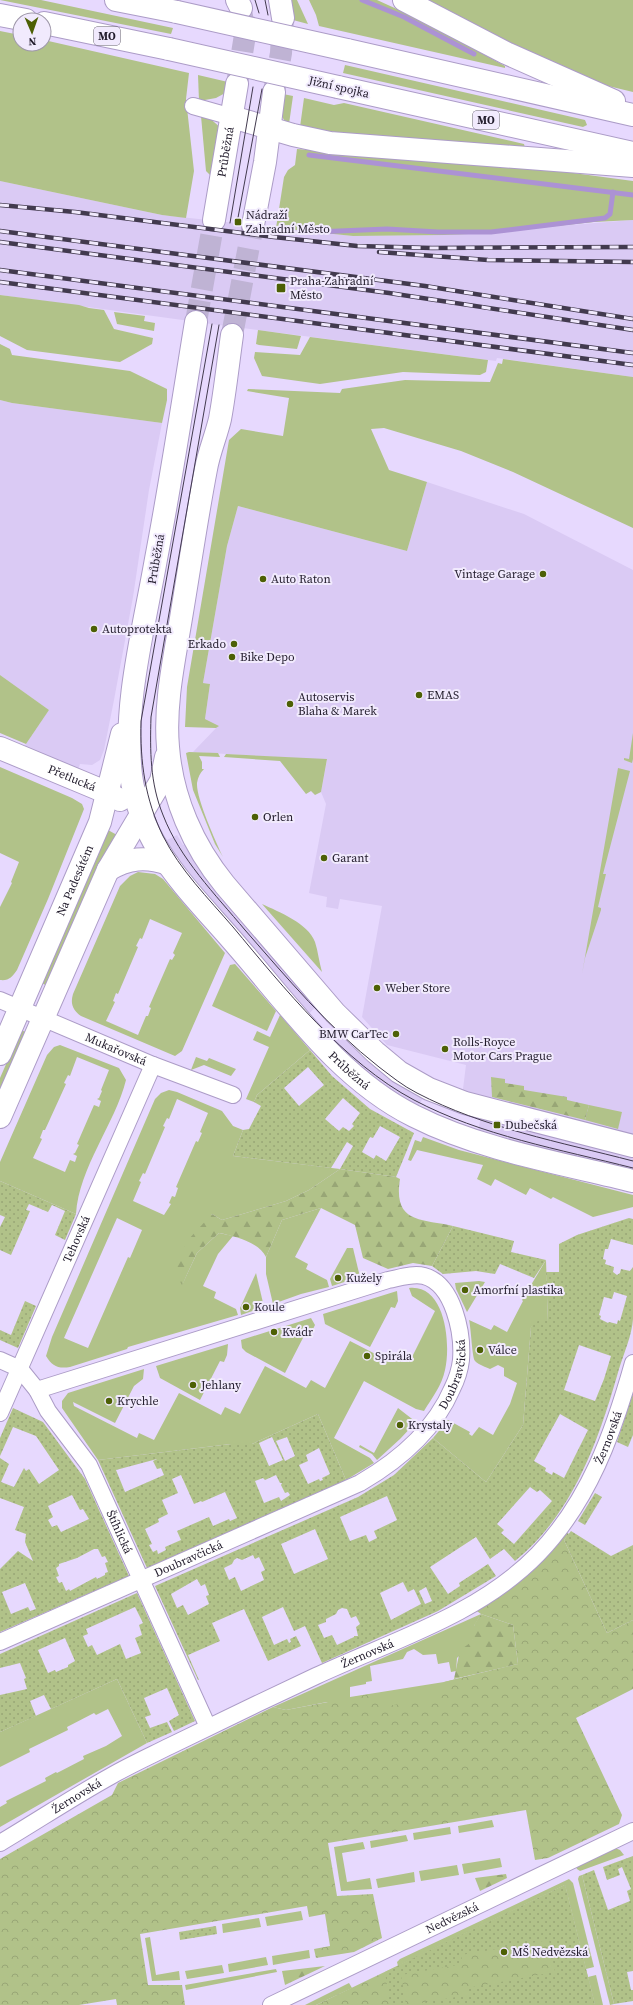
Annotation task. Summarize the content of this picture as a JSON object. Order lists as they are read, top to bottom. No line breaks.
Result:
{"streets":{"main road":["MO","Jižní spojka","Průběžná","Přetlucká","Na Padesátém"],"street":["Mukařovská","Tehovská","Doubravčická","Žernovská","Štíhlická","Nedvězská"]},"crossings":[["Průběžná","Přetlucká"],["Průběžná","Na Padesátém"],["Přetlucká","Na Padesátém"],["Na Padesátém","Mukařovská"],["Mukařovská","Tehovská"],["Tehovská","Štíhlická"],["Doubravčická","Štíhlická"],["Žernovská","Štíhlická"]],"places":{"transit":["Nádraží Zahradní Město","Praha-Zahradní Město","Dubečská"],"other":["Vintage Garage","Auto Raton","Autoprotekta","Erkado","Bike Depo","EMAS","Autoservis Blaha & Marek","Orlen","Garant","Weber Store","BMW CarTec","Rolls-Royce Motor Cars Prague","Kužely","Amorfní plastika","Koule","Kvádr","Válce","Spirála","Jehlany","Krychle","Krystaly","MŠ Nedvězská"]},"north":"bottom"}
